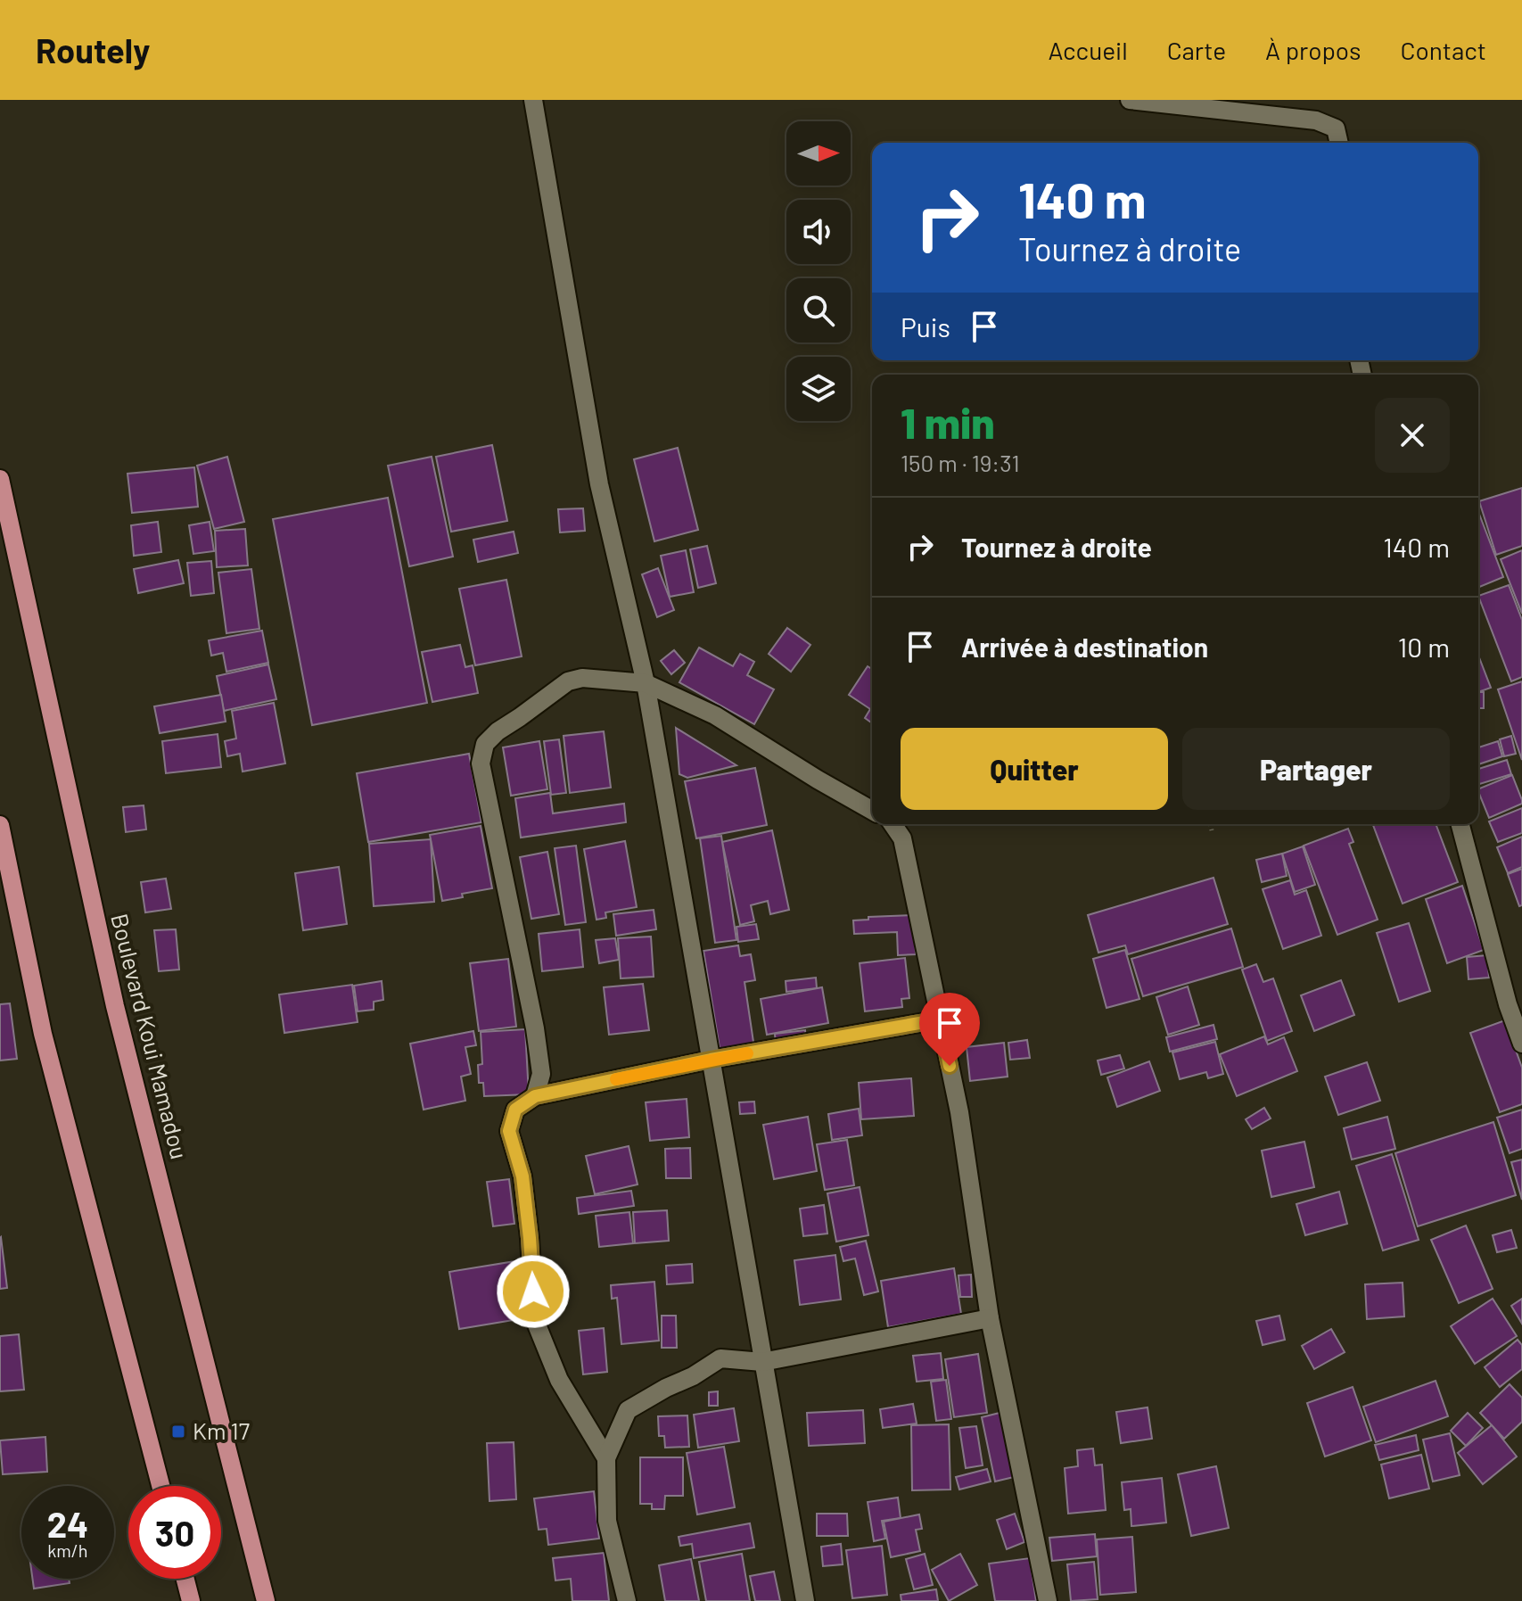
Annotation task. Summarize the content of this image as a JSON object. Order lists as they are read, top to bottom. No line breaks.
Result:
{"streets":{"main road":["Boulevard Koui Mamadou"]},"places":{"transit":["Km 17"]},"north":"right","page":{"header":"Routely","nav":["Accueil","Carte","À propos","Contact"],"turn":["140 m","Tournez à droite"],"then":"Puis","heading":["1 min","150 m · 19:31"],"list":[{"name":"Tournez à droite","value":"140 m"},{"name":"Arrivée à destination","value":"10 m"}],"buttons":["Quitter","Partager"],"speed":"24 km/h","limit":"30"}}
